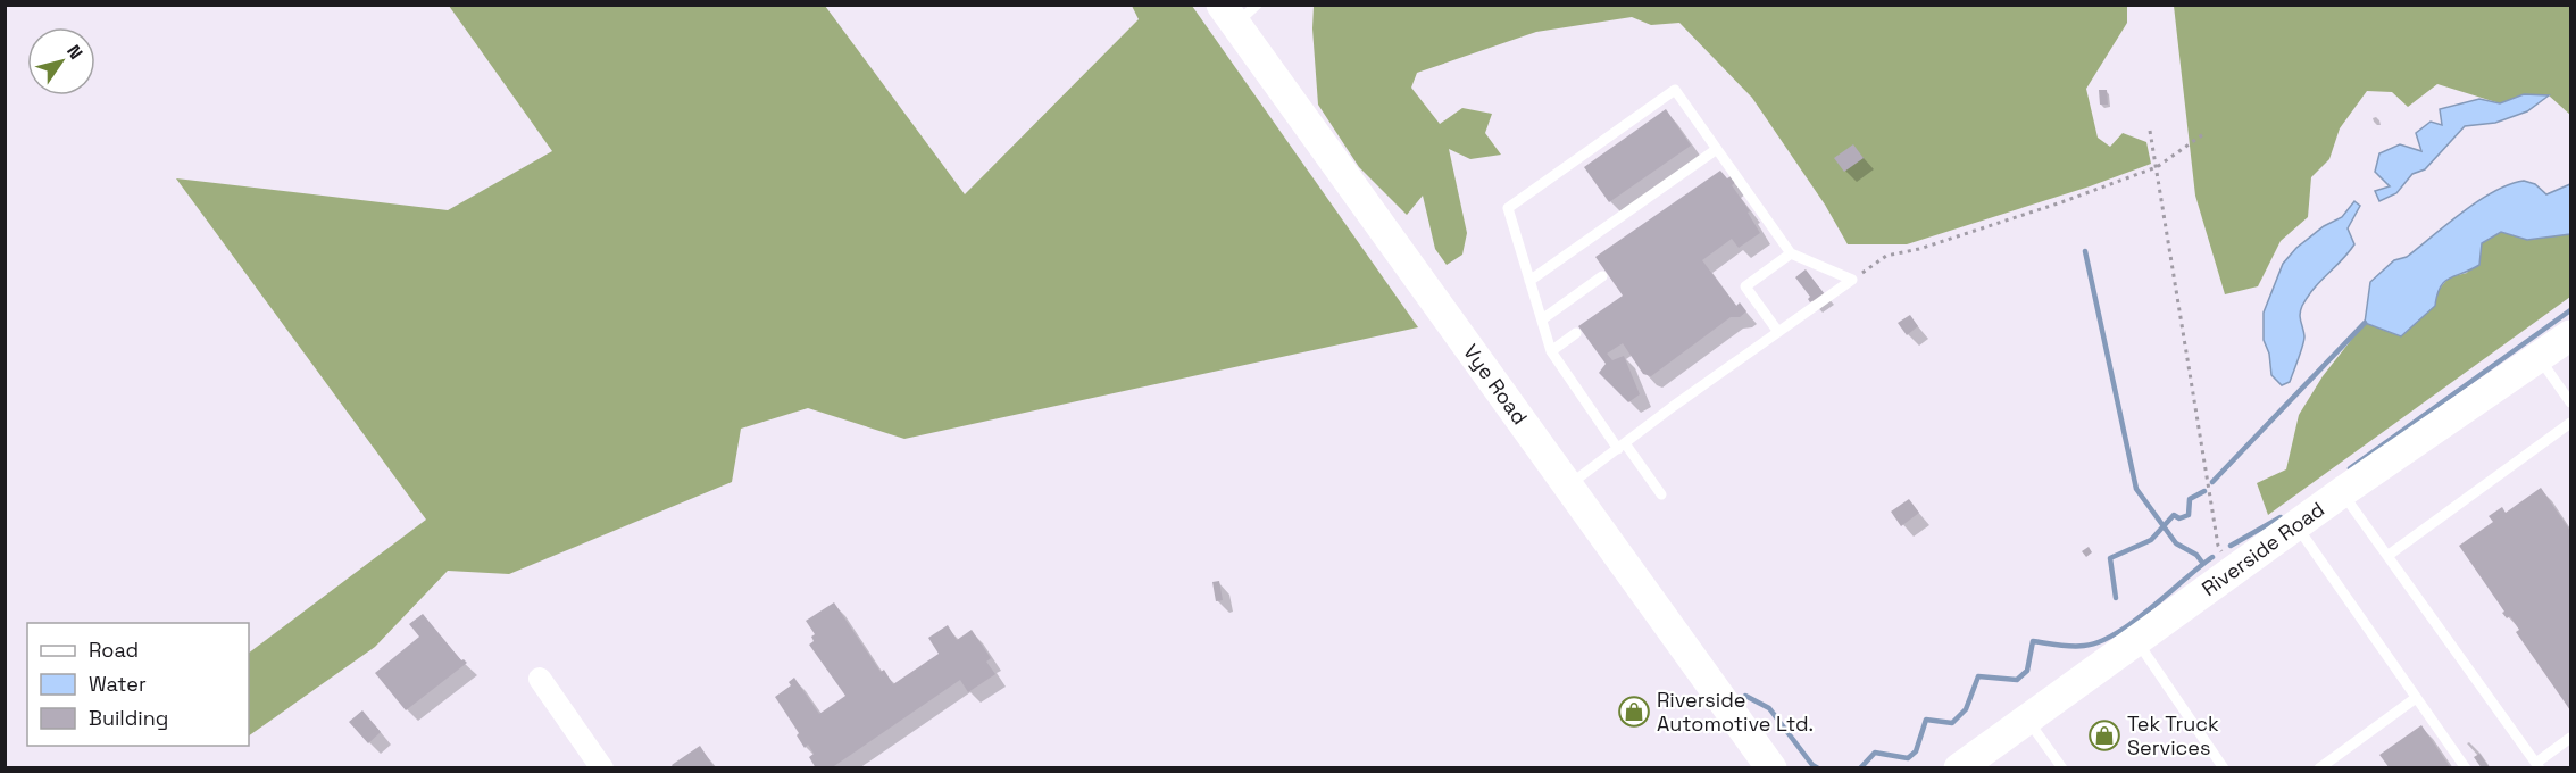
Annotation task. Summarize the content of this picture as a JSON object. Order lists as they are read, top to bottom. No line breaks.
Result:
{"streets":{"main road":["Vye Road","Riverside Road"]},"places":{"shop":["Riverside Automotive Ltd.","Tek Truck Services"]},"legend":["Road","Water","Building"],"north":"top right"}
